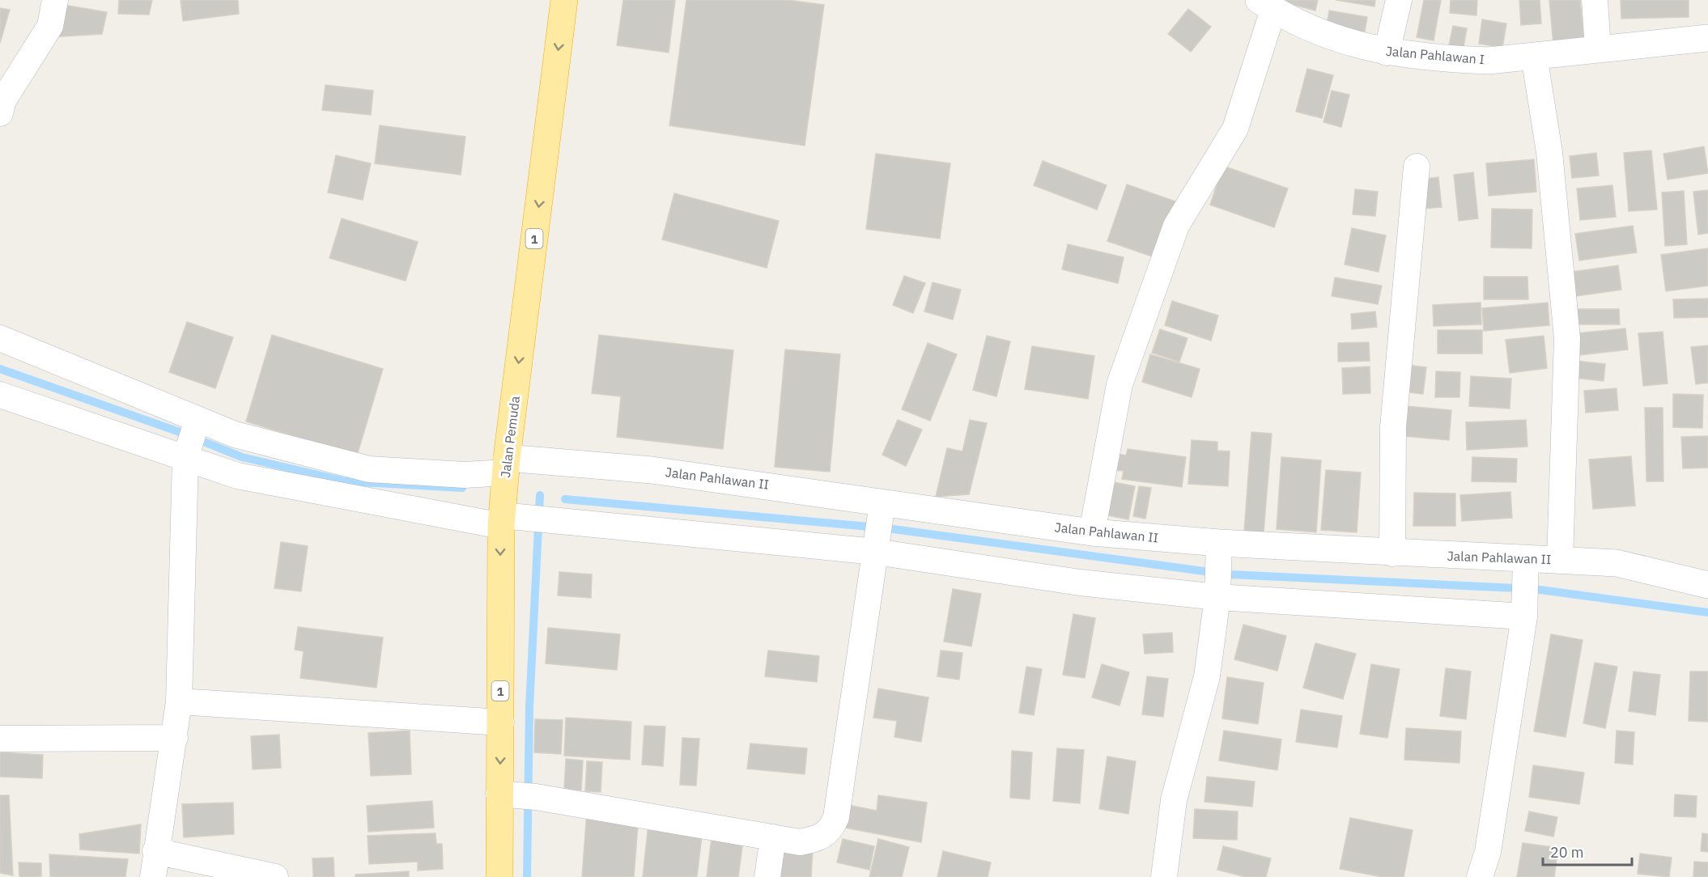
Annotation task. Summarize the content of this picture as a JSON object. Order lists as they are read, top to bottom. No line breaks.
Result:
{"streets":{"highway":["1","Jalan Pemuda"],"street":["Jalan Pahlawan I","Jalan Pahlawan II"]},"crossings":[["Jalan Pemuda","Jalan Pahlawan II"]],"one_way":["Jalan Pemuda"],"scale_bar":"20 m"}
